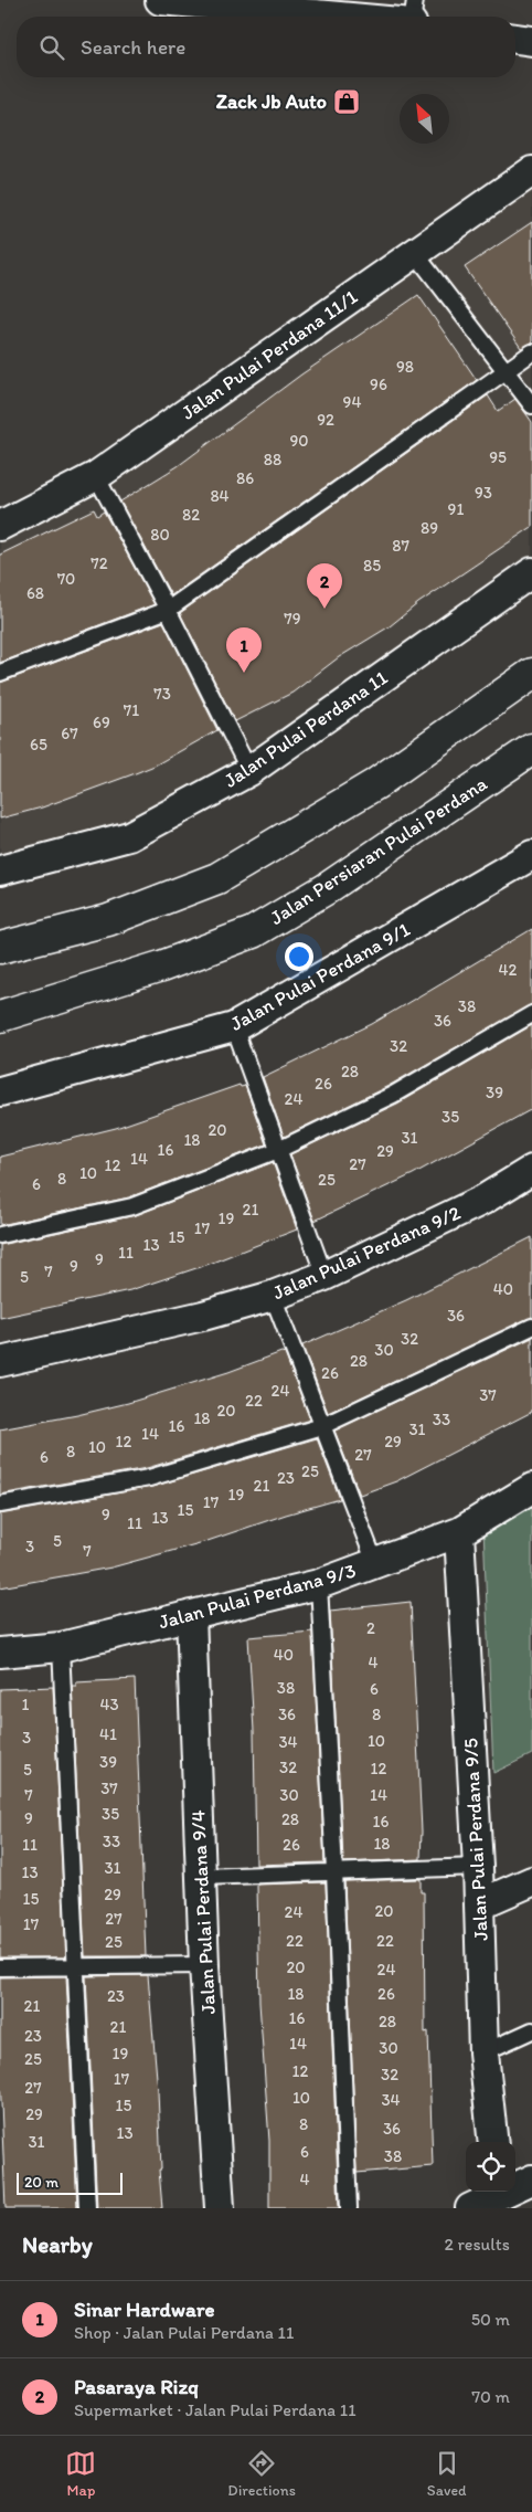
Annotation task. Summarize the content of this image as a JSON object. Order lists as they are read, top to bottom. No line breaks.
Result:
{"streets":{"main road":["Jalan Persiaran Pulai Perdana"],"street":["Jalan Pulai Perdana 11/1","Jalan Pulai Perdana 11","Jalan Pulai Perdana 9/1","Jalan Pulai Perdana 9/2","Jalan Pulai Perdana 9/3","Jalan Pulai Perdana 9/5","Jalan Pulai Perdana 9/4"]},"crossings":[["Jalan Pulai Perdana 9/3","Jalan Pulai Perdana 9/5"],["Jalan Pulai Perdana 9/3","Jalan Pulai Perdana 9/4"]],"places":{"shop":["Zack Jb Auto"]},"house_numbers":["98","96","94","92","90","95","88","86","93","84","91","82","89","80","87","72","85","70","68","79","73","71","69","67","65","42","38","36","32","28","26","39","24","35","20","31","18","16","29","14","27","12","10","8","25","6","21","19","17","15","13","11","9","9","7","5","40","36","32","30","28","26","24","37","22","20","18","33","16","31","14","12","29","10","8","27","6","25","23","21","19","17","15","9","13","11","5","3","7","2","40","4","38","6","1","43","36","8","41","3","10","34","39","32","12","5","37","7","30","14","35","9","28","16","33","18","11","26","31","13","29","15","20","24","27","17","22","22","25","20","24","18","26","23","21","16","28","21","23","14","30","19","25","12","32","17","27","10","34","15","29","8","36","13","31","6","38","4"],"scale_bar":"20 m","north":"top left","page":{"search":"Search here","pins":["2","1"],"scale":"20 m","heading":["Nearby","2 results"],"list":[{"mark":"1","name":"Sinar Hardware","note":"Shop · Jalan Pulai Perdana 11","value":"50 m"},{"mark":"2","name":"Pasaraya Rizq","note":"Supermarket · Jalan Pulai Perdana 11","value":"70 m"}],"nav":["Map","Directions","Saved"]}}
